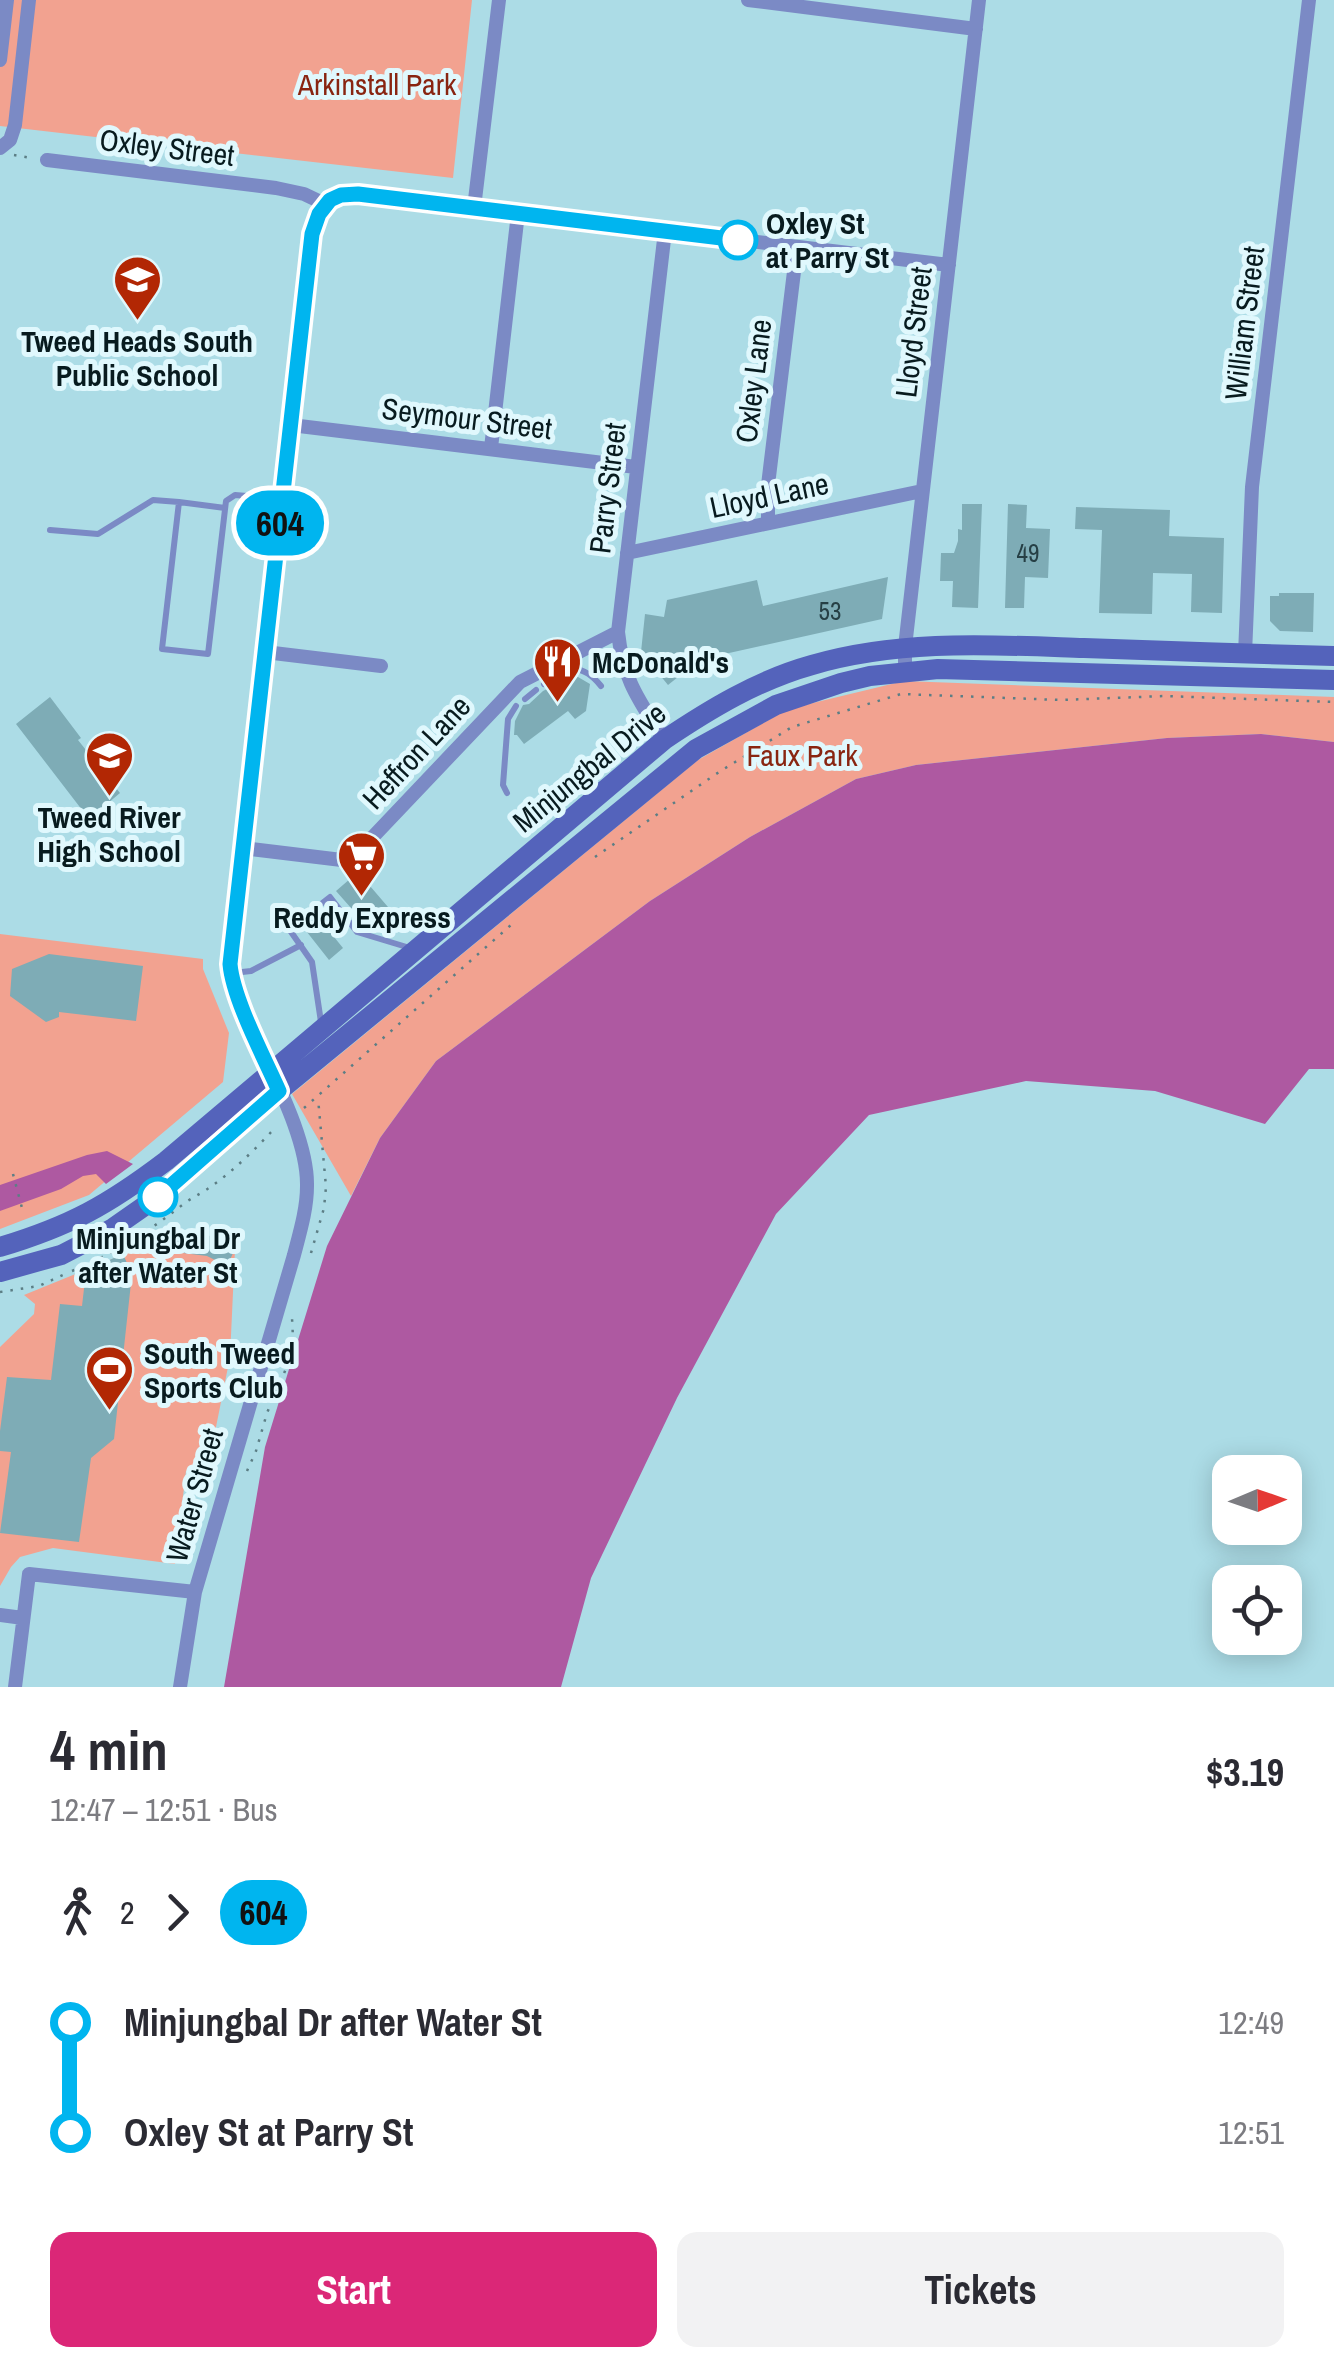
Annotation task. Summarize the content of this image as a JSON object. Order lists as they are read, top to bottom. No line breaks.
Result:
{"streets":{"main road":["Minjungbal Drive"],"street":["Oxley Street","William Street","Lloyd Street","Oxley Lane","Seymour Street","Parry Street","Lloyd Lane","Heffron Lane","Water Street"]},"crossings":[["William Street","Minjungbal Drive"],["Lloyd Street","Lloyd Lane"],["Lloyd Street","Minjungbal Drive"],["Oxley Lane","Lloyd Lane"],["Seymour Street","Parry Street"],["Parry Street","Lloyd Lane"],["Parry Street","Heffron Lane"],["Parry Street","Minjungbal Drive"],["Minjungbal Drive","Water Street"]],"parks":["Arkinstall Park","Faux Park"],"places":{"other":["Oxley St at Parry St","Minjungbal Dr after Water St"],"school or university":["Tweed Heads South Public School","Tweed River High School"],"restaurant":["McDonald's"],"supermarket":["Reddy Express"],"sports":["South Tweed Sports Club"]},"lines":["bus line 604"],"house_numbers":["49","53"],"north":"right","page":{"on_map":"604","heading":["4 min","12:47 – 12:51 · Bus","$3.19"],"legs":["2","604"],"list":[{"name":"Minjungbal Dr after Water St","value":"12:49"},{"name":"Oxley St at Parry St","value":"12:51"}],"buttons":["Start","Tickets"]}}
